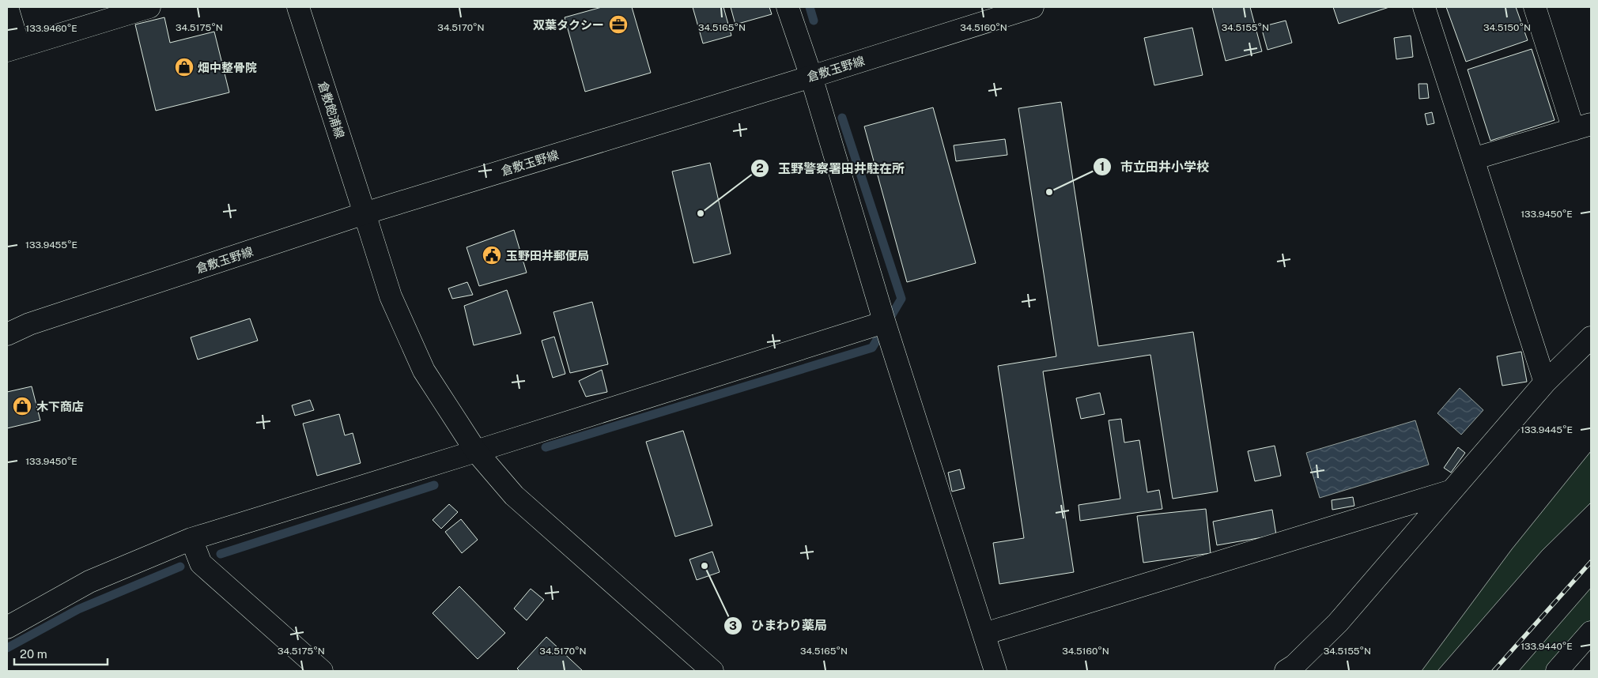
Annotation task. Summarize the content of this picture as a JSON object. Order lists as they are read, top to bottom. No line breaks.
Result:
{"streets":{"street":["倉敷玉野線","倉敷飽浦線"]},"crossings":[["倉敷玉野線","倉敷飽浦線"]],"places":{"office":["双葉タクシー"],"shop":["畑中整骨院","木下商店"],"other":["市立田井小学校","玉野警察署田井駐在所","ひまわり薬局"],"public building":["玉野田井郵便局"]},"scale_bar":"20 m","coordinates":["34.5175°N","34.5170°N","34.5165°N","34.5160°N","34.5155°N","34.5150°N","133.9460°E","133.9450°E","133.9455°E","133.9445°E","133.9440°E"]}
